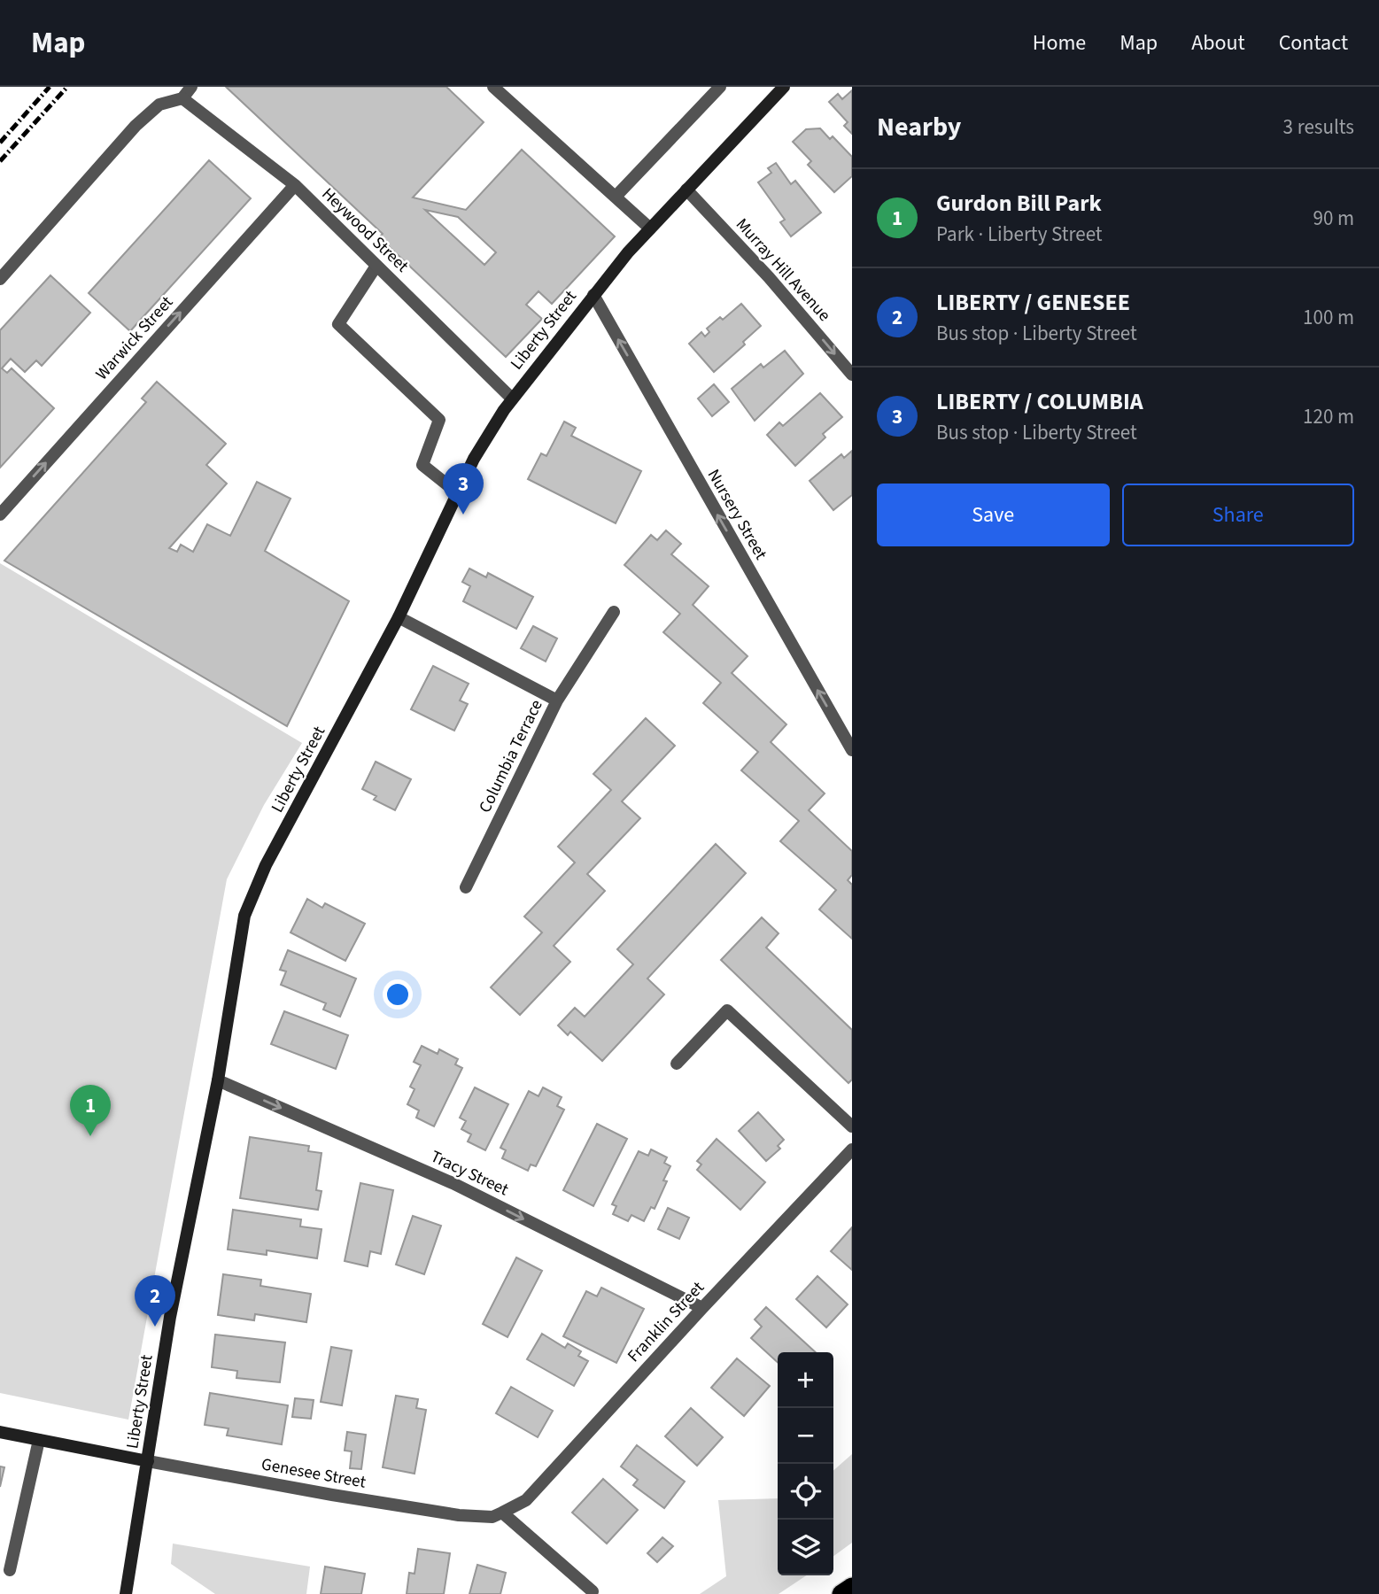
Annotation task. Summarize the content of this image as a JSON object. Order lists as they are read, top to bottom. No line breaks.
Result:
{"streets":{"main road":["Liberty Street","Genesee Street"],"street":["Heywood Street","Murray Hill Avenue","Warwick Street","Nursery Street","Columbia Terrace","Tracy Street","Franklin Street"]},"crossings":[["Heywood Street","Liberty Street"],["Heywood Street","Warwick Street"],["Murray Hill Avenue","Liberty Street"],["Liberty Street","Nursery Street"],["Liberty Street","Columbia Terrace"],["Liberty Street","Tracy Street"],["Liberty Street","Genesee Street"],["Tracy Street","Franklin Street"],["Franklin Street","Genesee Street"]],"one_way":["Murray Hill Avenue","Warwick Street","Nursery Street","Tracy Street"],"page":{"header":"Map","nav":["Home","Map","About","Contact"],"heading":["Nearby","3 results"],"list":[{"mark":"1","name":"Gurdon Bill Park","note":"Park · Liberty Street","value":"90 m"},{"mark":"2","name":"LIBERTY / GENESEE","note":"Bus stop · Liberty Street","value":"100 m"},{"mark":"3","name":"LIBERTY / COLUMBIA","note":"Bus stop · Liberty Street","value":"120 m"}],"pins":["3","1","2"],"buttons":["Save","Share"],"map_buttons":["+","−"]}}
